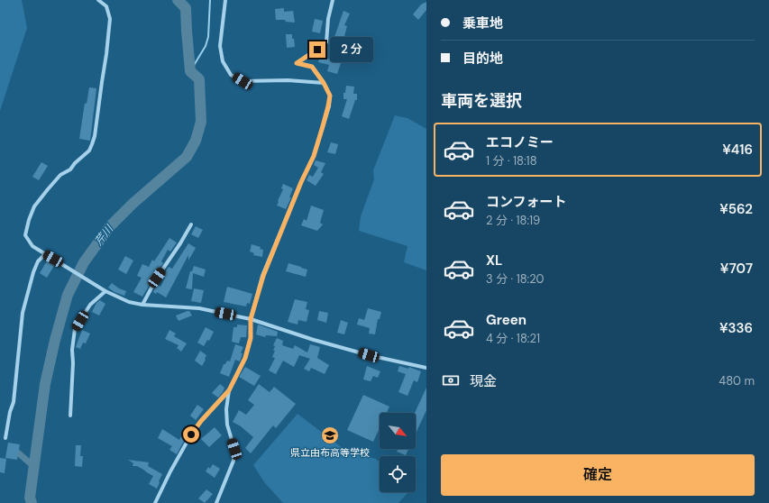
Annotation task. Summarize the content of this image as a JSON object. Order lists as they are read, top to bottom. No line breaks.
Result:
{"water":["芹川"],"places":{"school or university":["県立由布高等学校"]},"north":"bottom right","page":{"banner":["乗車地","目的地"],"bubble":"2 分","heading":"車両を選択","list":[{"name":"エコノミー","note":"1 分 · 18:18","value":"¥416"},{"name":"コンフォート","note":"2 分 · 18:19","value":"¥562"},{"name":"XL","note":"3 分 · 18:20","value":"¥707"},{"name":"Green","note":"4 分 · 18:21","value":"¥336"}],"pay":["現金","480 m"],"buttons":"確定"}}
